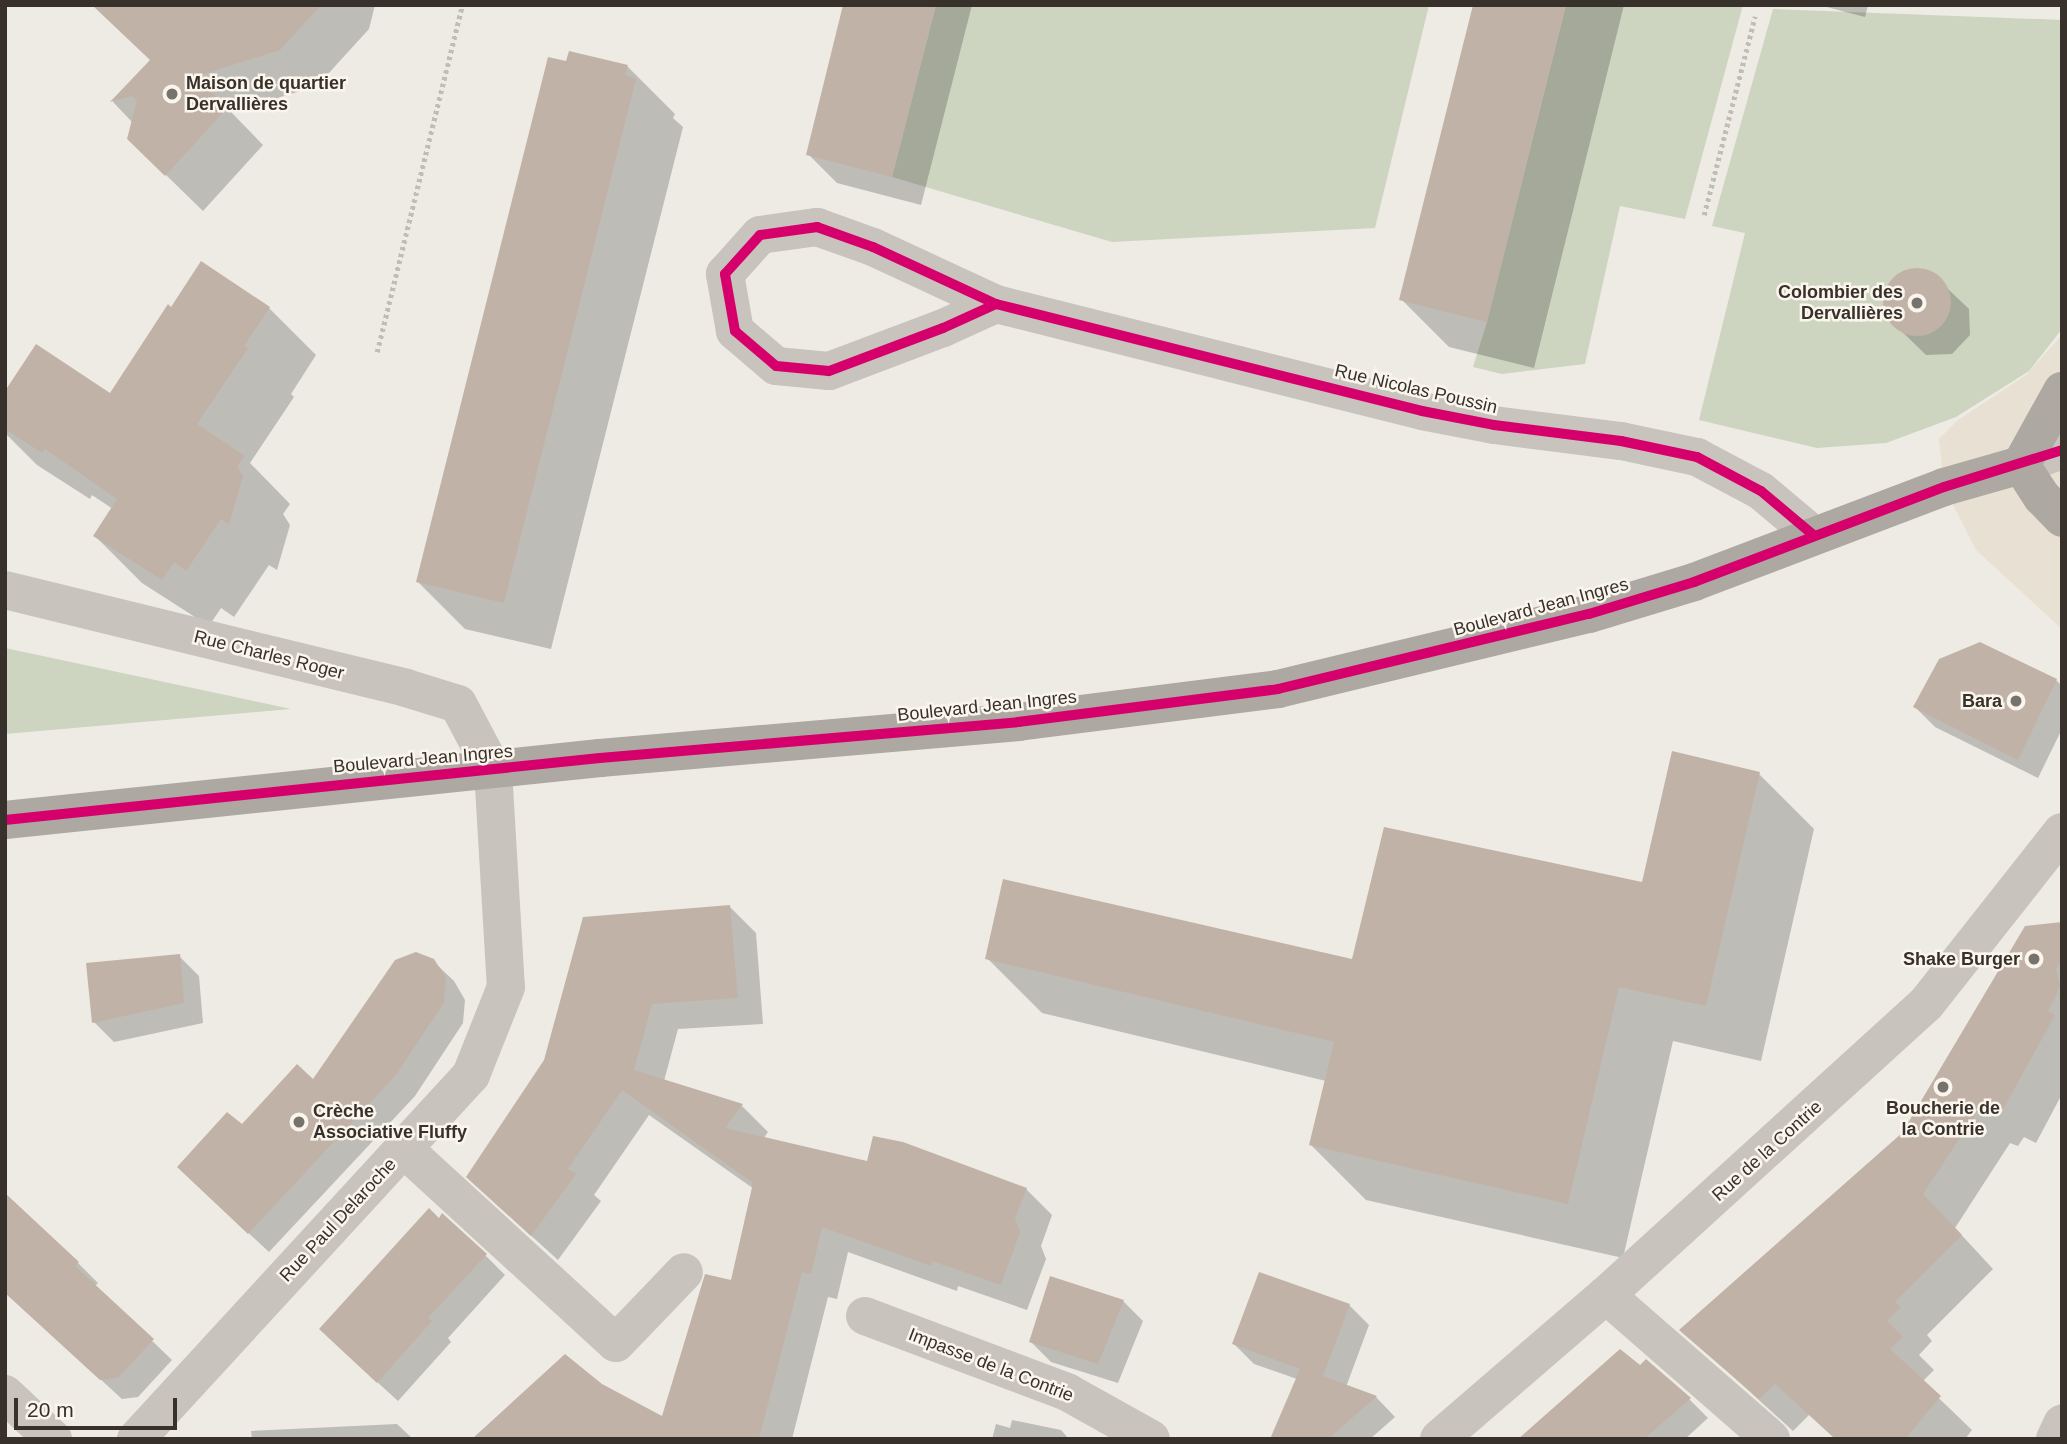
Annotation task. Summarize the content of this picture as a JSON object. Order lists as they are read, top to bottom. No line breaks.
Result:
{"streets":{"main road":["Boulevard Jean Ingres"],"street":["Rue Nicolas Poussin","Rue Charles Roger","Rue de la Contrie","Rue Paul Delaroche","Impasse de la Contrie"]},"crossings":[["Rue Nicolas Poussin","Boulevard Jean Ingres"],["Boulevard Jean Ingres","Rue Charles Roger"],["Boulevard Jean Ingres","Rue Paul Delaroche"],["Rue Charles Roger","Rue Paul Delaroche"]],"places":["Maison de quartier Dervallières","Colombier des Dervallières","Bara","Shake Burger","Boucherie de la Contrie","Crèche Associative Fluffy"],"scale_bar":"20 m"}
